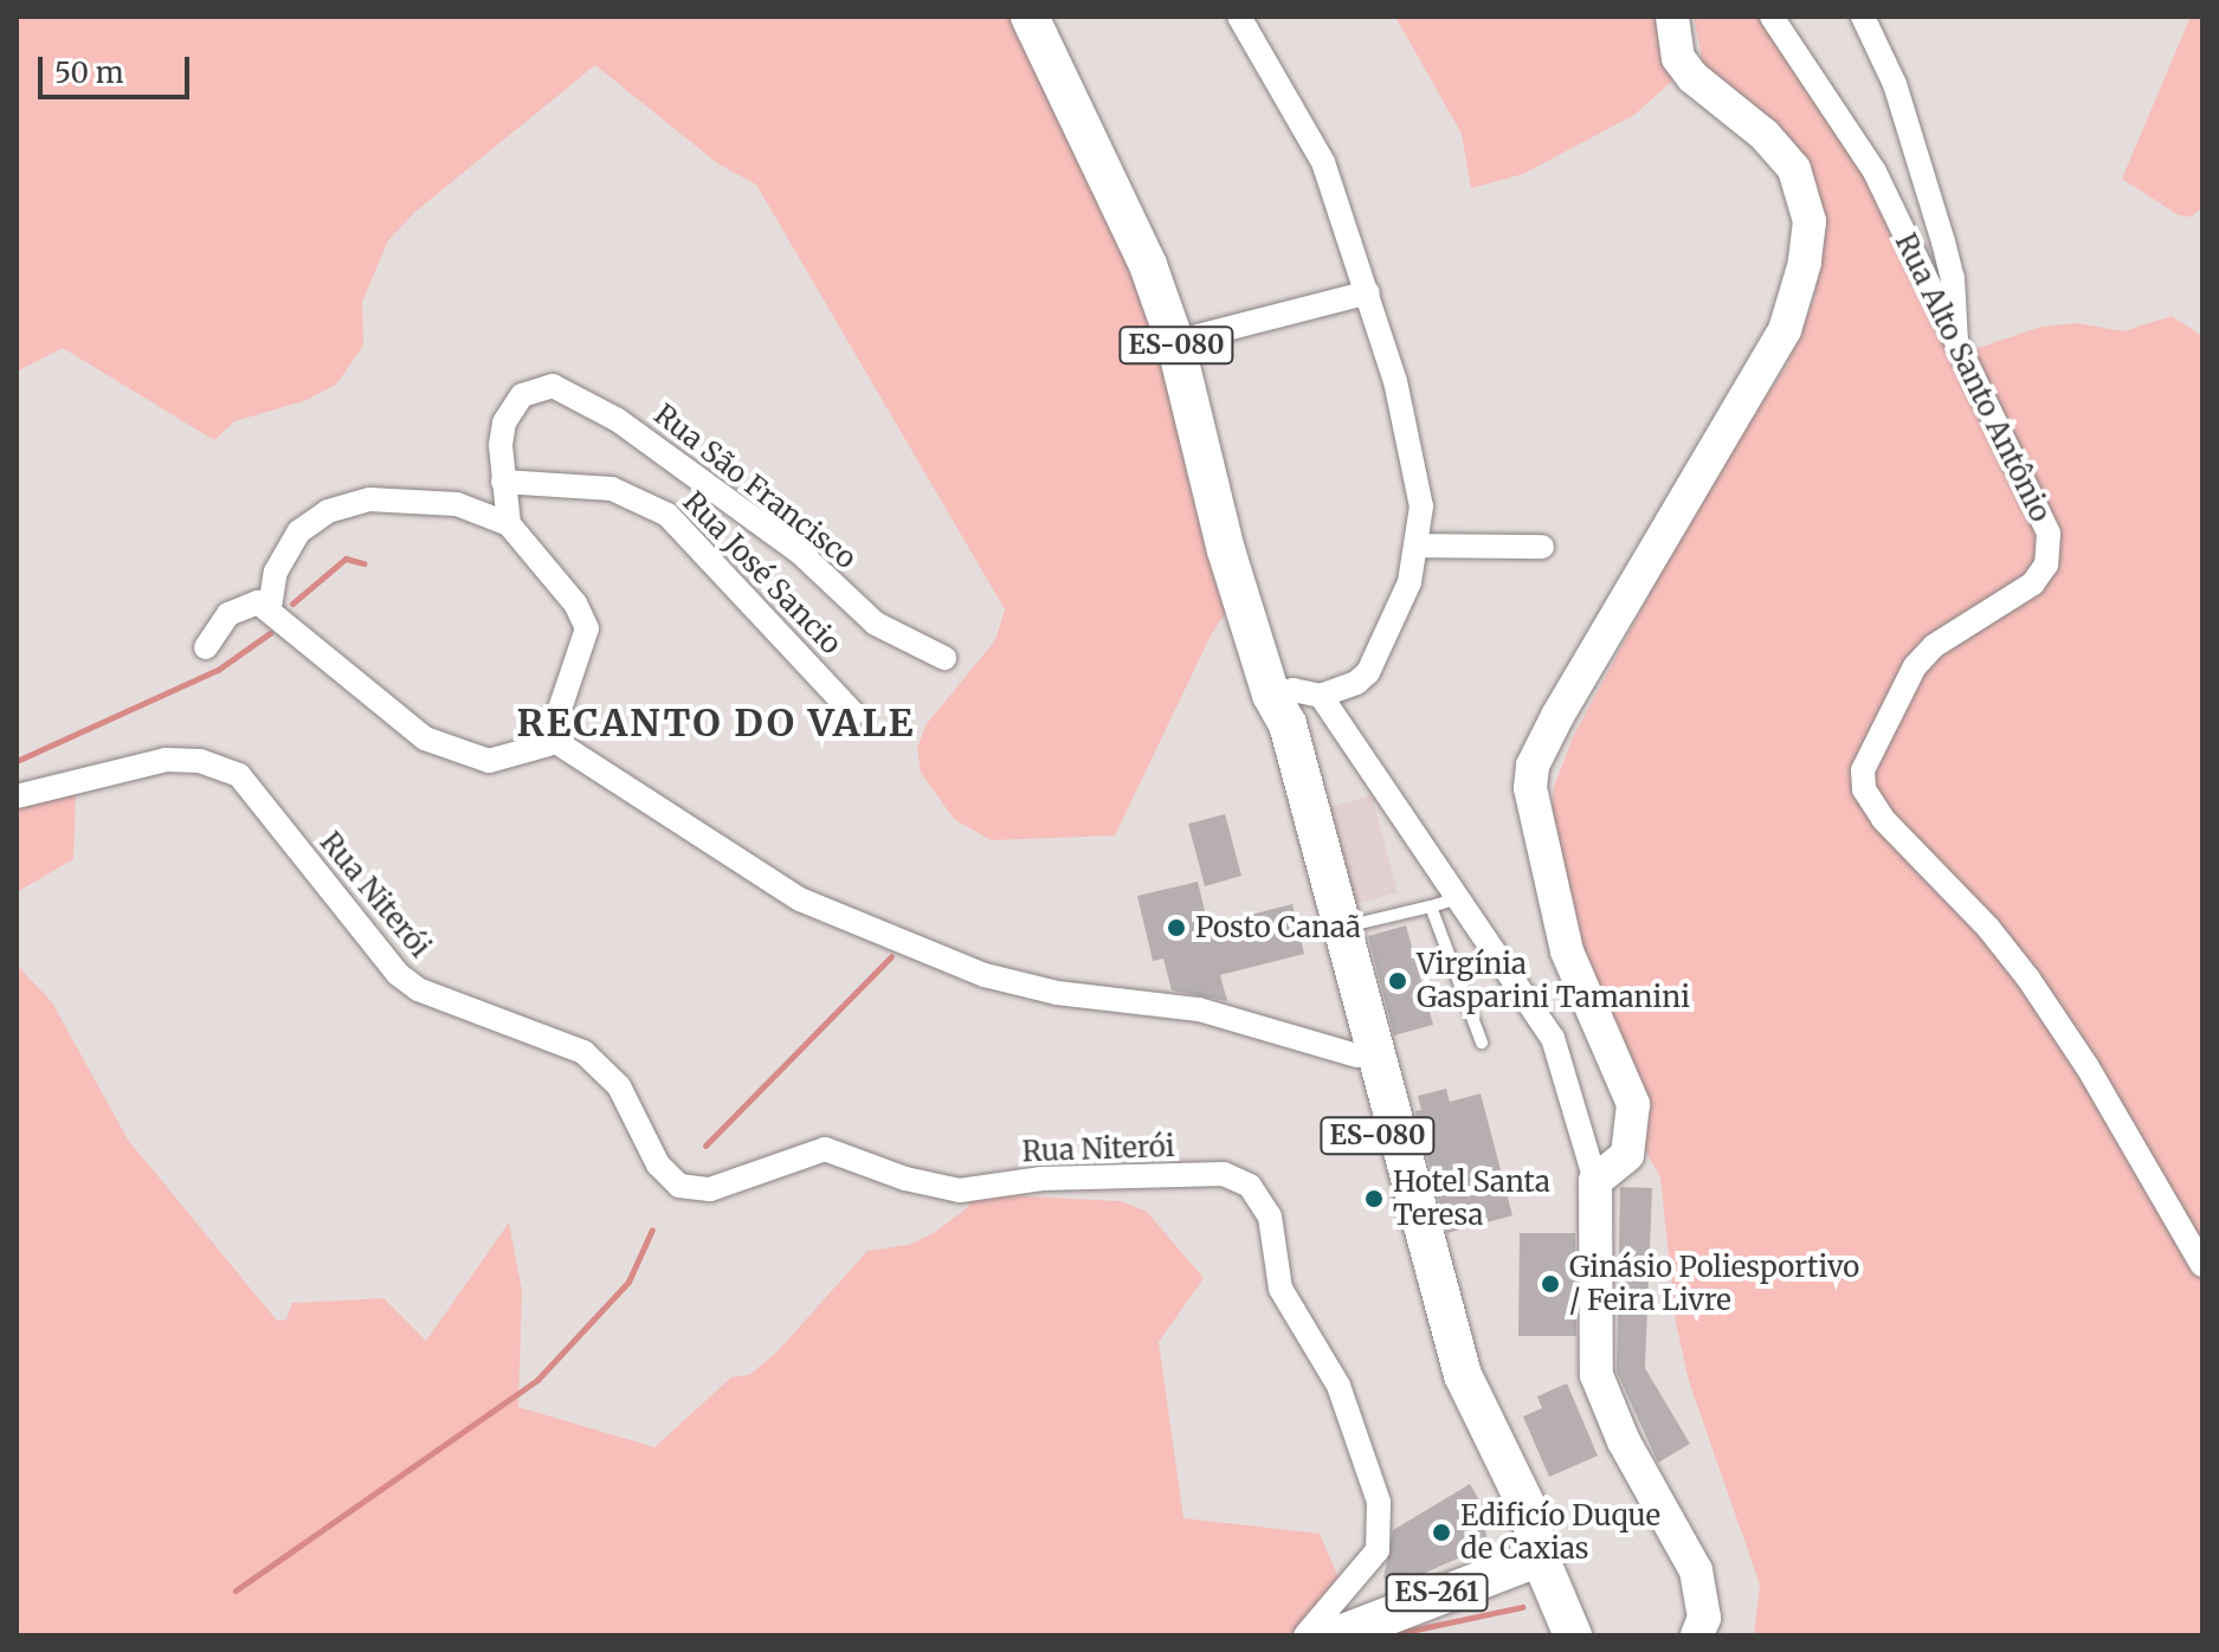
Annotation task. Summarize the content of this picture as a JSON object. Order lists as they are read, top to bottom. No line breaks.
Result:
{"streets":{"main road":["ES-080","ES-261"],"street":["Rua Alto Santo Antônio","Rua São Francisco","Rua José Sancio","Rua Niterói"]},"crossings":[["ES-080","ES-261"],["Rua São Francisco","Rua José Sancio"]],"districts":["RECANTO DO VALE"],"places":["Posto Canaã","Virgínia Gasparini Tamanini","Hotel Santa Teresa","Ginásio Poliesportivo / Feira Livre","Edificío Duque de Caxias"],"scale_bar":"50 m"}
